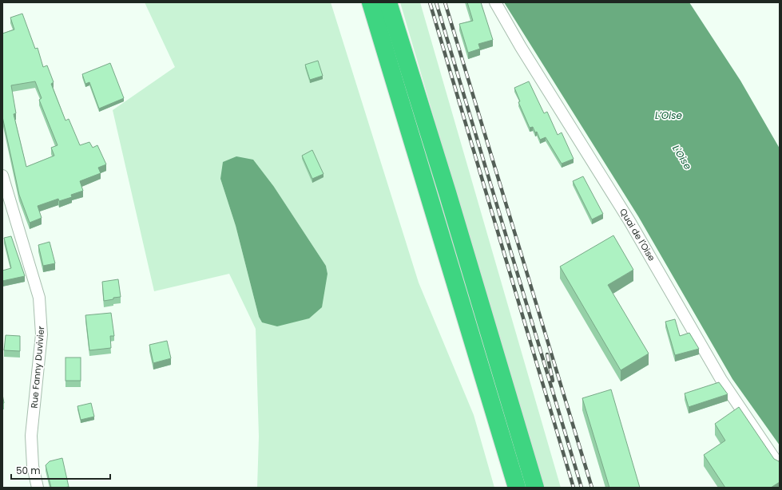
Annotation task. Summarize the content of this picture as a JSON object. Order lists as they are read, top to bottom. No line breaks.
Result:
{"streets":{"street":["Quai de l'Oise","Rue Fanny Duvivier"]},"water":["L’Oise","L'Oise"],"scale_bar":"50 m"}
